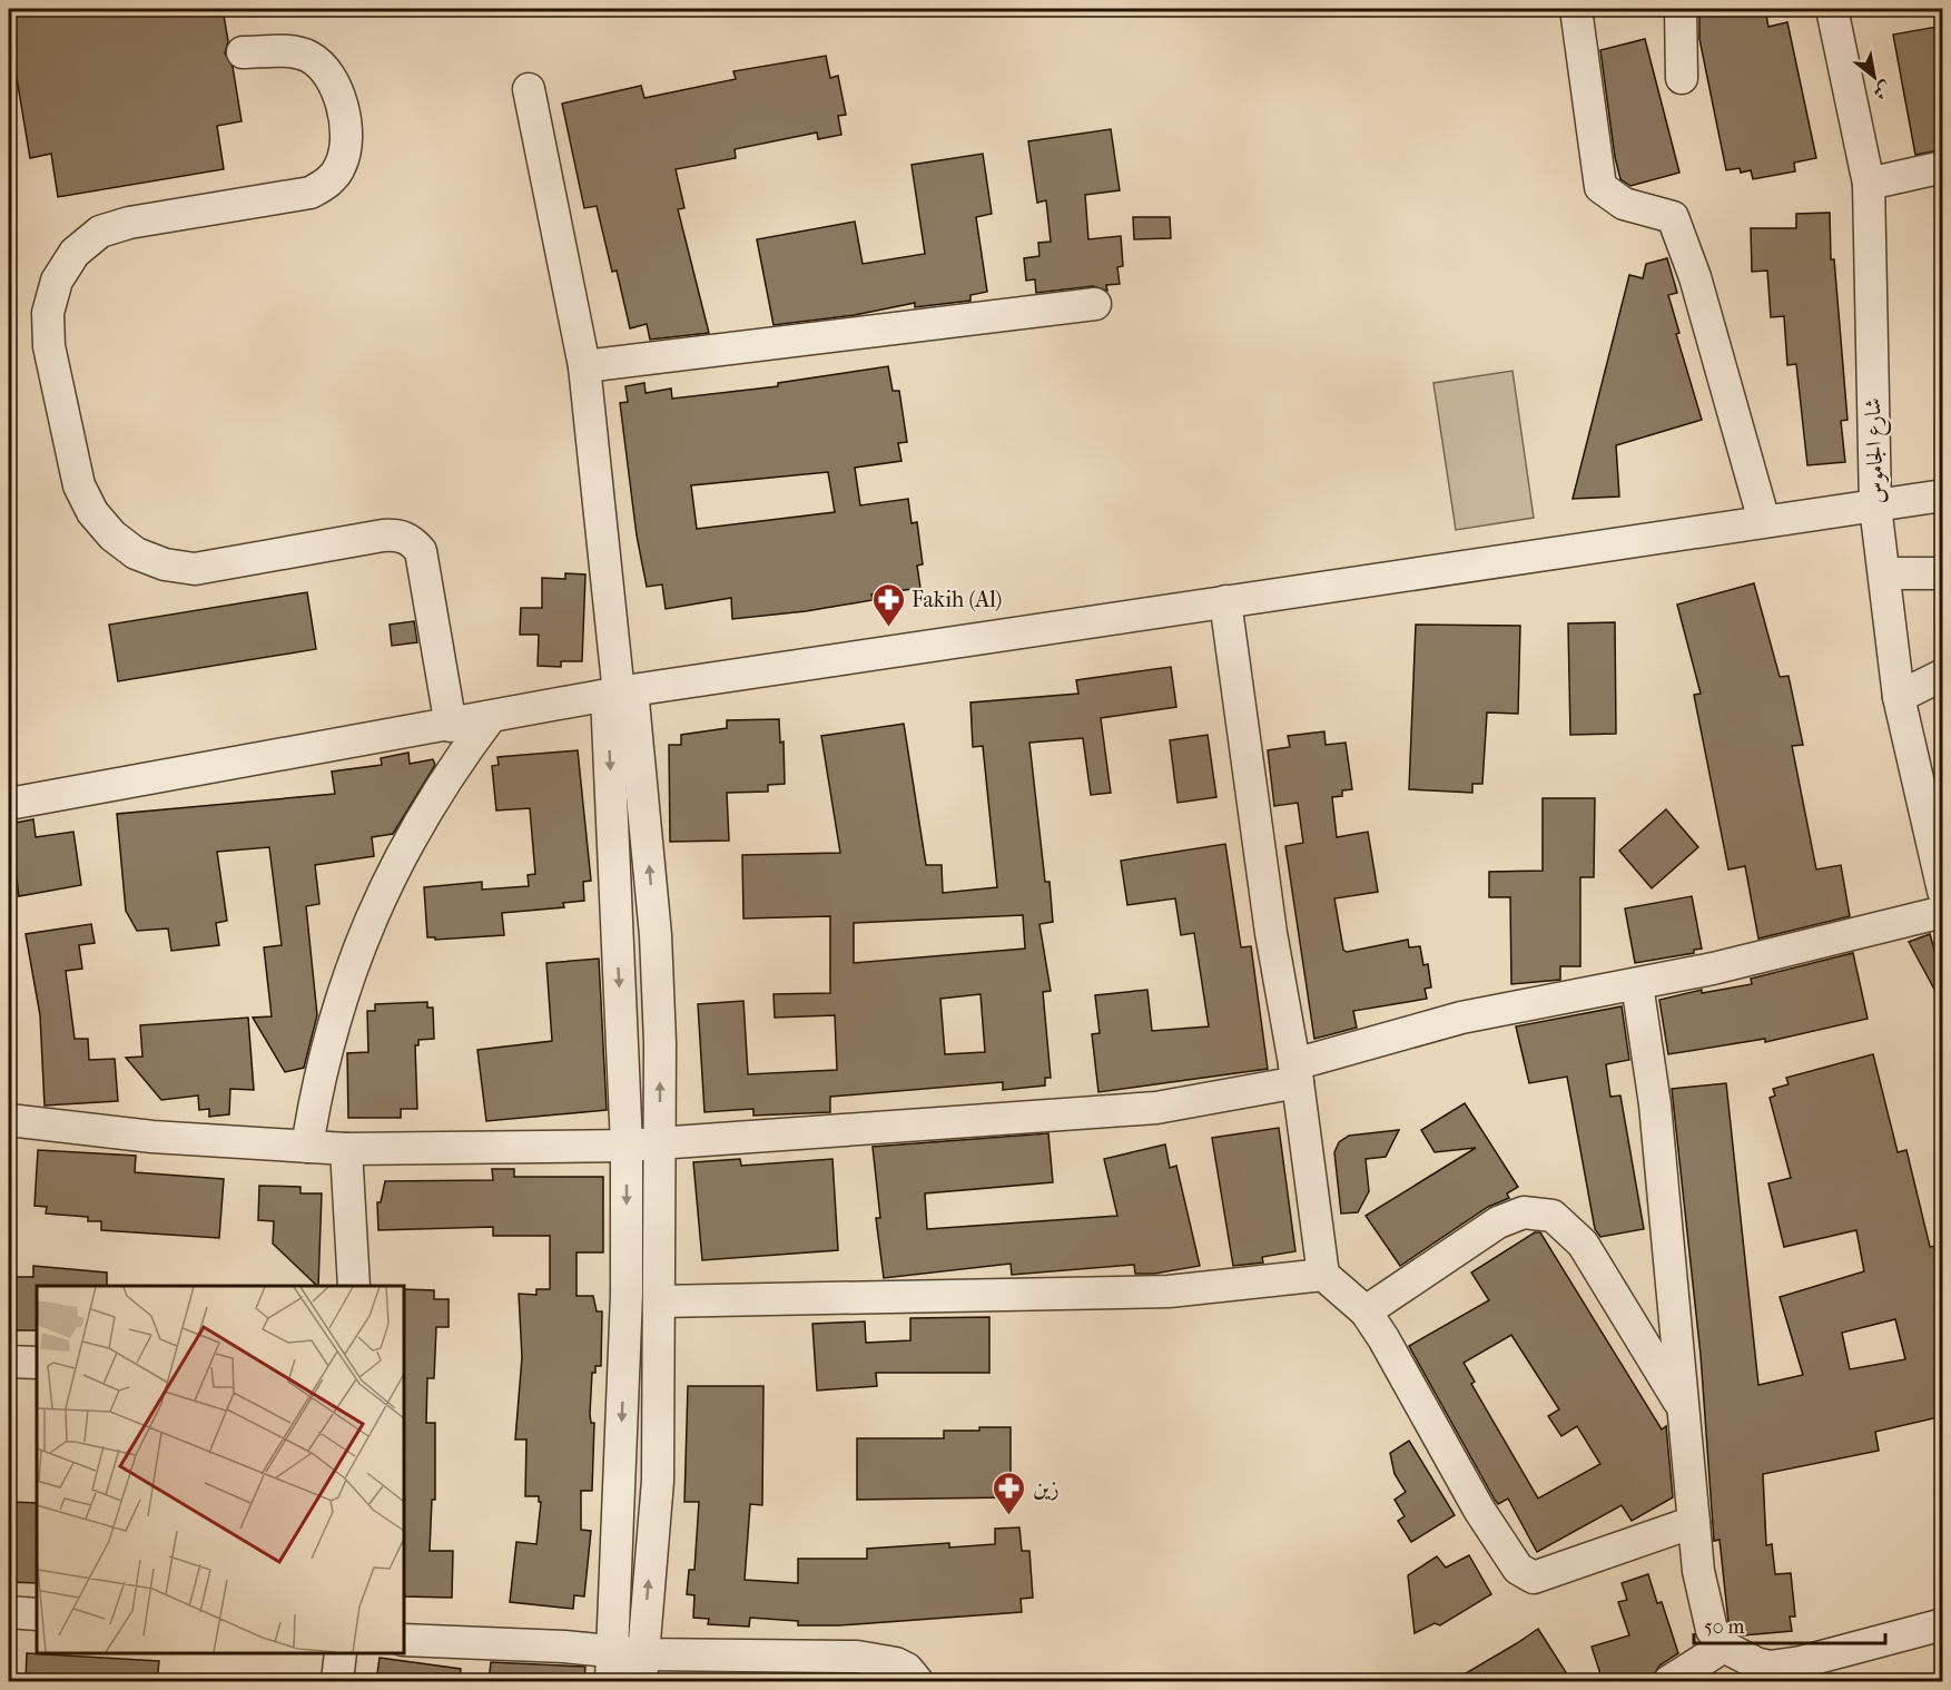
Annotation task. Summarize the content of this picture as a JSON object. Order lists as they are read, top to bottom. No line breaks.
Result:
{"streets":{"street":["شارع الجاموس"]},"places":{"pharmacy":["Fakih (Al)","زين"]},"scale_bar":"50 m","north":"bottom right"}
